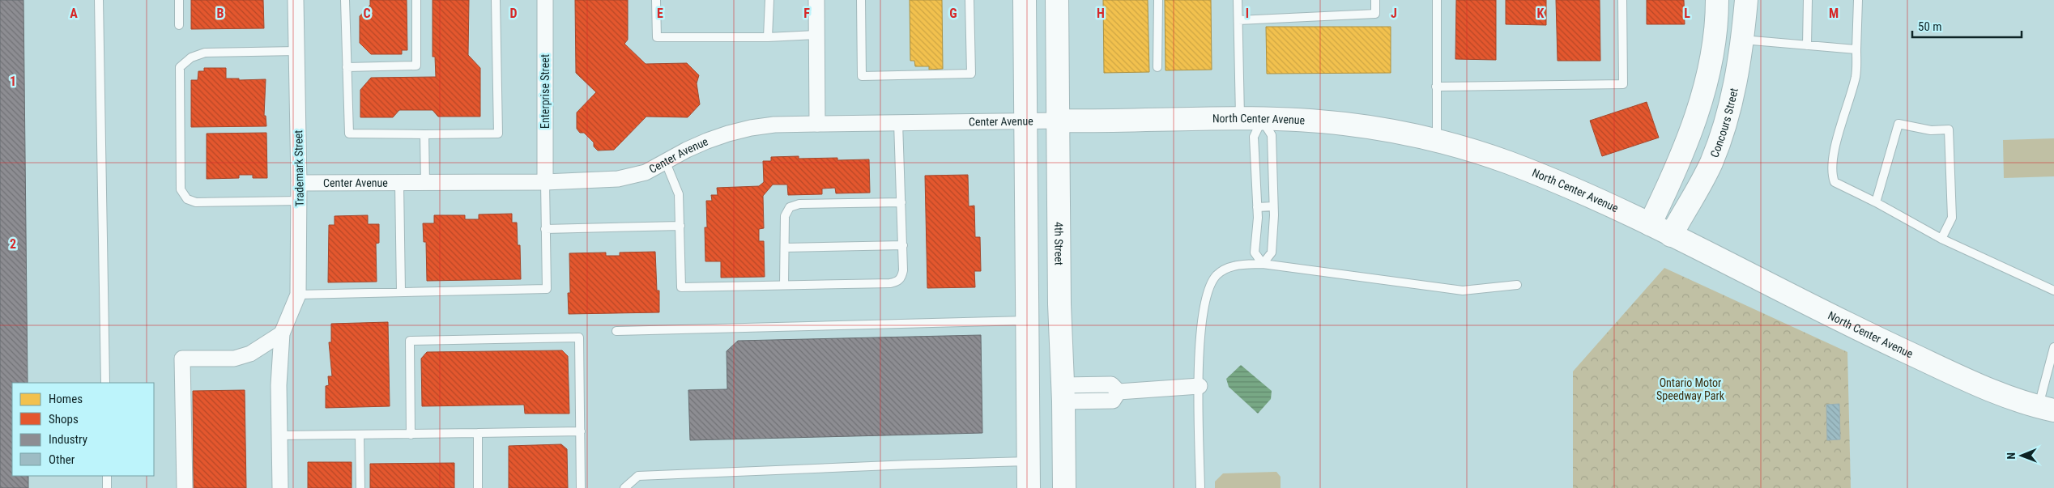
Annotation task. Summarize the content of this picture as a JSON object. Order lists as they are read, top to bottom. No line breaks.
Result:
{"streets":{"street":["Enterprise Street","North Center Avenue","Center Avenue","Concours Street","Trademark Street","4th Street"]},"crossings":[["Enterprise Street","Center Avenue"],["North Center Avenue","Center Avenue"],["North Center Avenue","Concours Street"],["North Center Avenue","4th Street"],["Center Avenue","Trademark Street"],["Center Avenue","4th Street"]],"parks":["Ontario Motor Speedway Park"],"legend":["Homes","Shops","Industry","Other"],"scale_bar":"50 m","north":"left","grid":{"columns":["A","B","C","D","E","F","G","H","I","J","K","L","M"],"rows":["1","2"]}}
